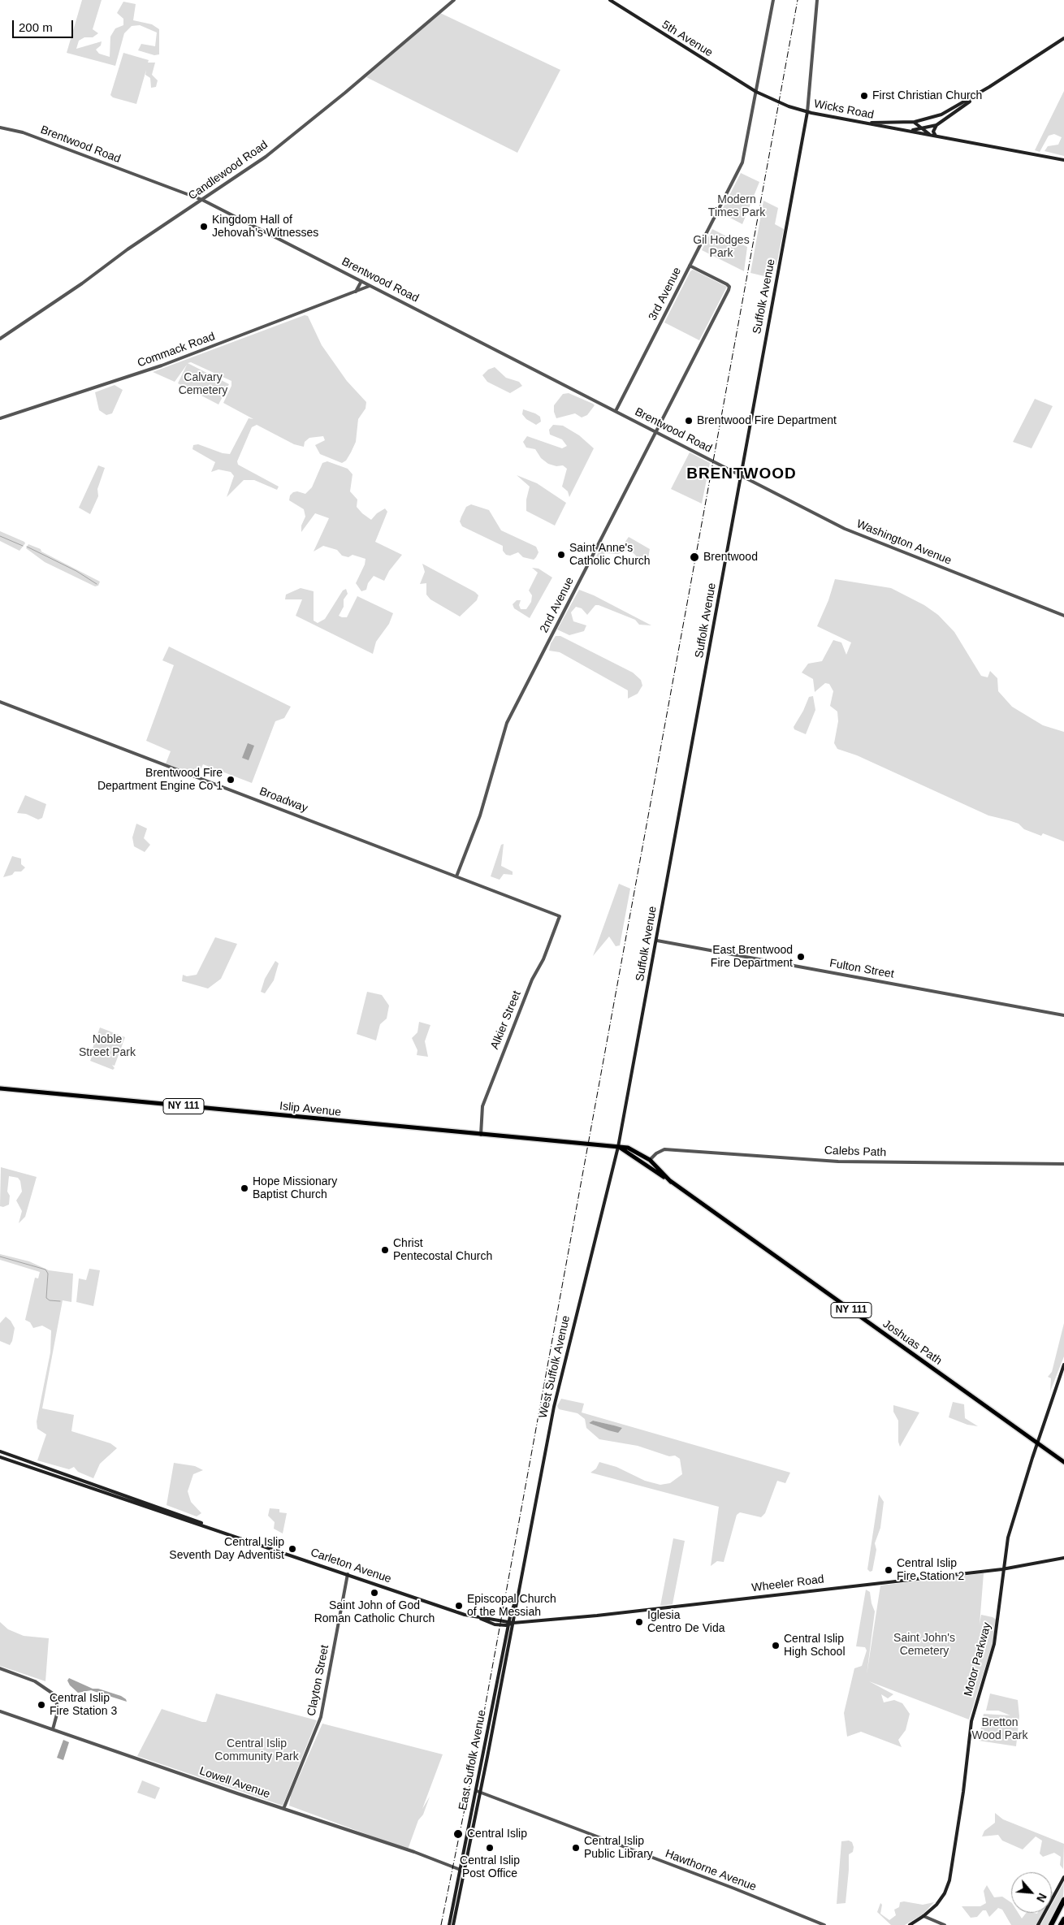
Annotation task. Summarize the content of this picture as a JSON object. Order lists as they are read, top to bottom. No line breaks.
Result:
{"streets":{"main road":["5th Avenue","Wicks Road","Suffolk Avenue","NY 111","Islip Avenue","Joshuas Path","West Suffolk Avenue","Carleton Avenue","Wheeler Road","Motor Parkway","East Suffolk Avenue"],"street":["Brentwood Road","Candlewood Road","3rd Avenue","Commack Road","Washington Avenue","2nd Avenue","Broadway","Fulton Street","Alkier Street","Calebs Path","Clayton Street","Lowell Avenue","Hawthorne Avenue"]},"crossings":[["5th Avenue","Wicks Road"],["5th Avenue","3rd Avenue"],["Wicks Road","3rd Avenue"],["Wicks Road","Suffolk Avenue"],["Brentwood Road","Candlewood Road"],["Brentwood Road","3rd Avenue"],["Brentwood Road","Suffolk Avenue"],["Brentwood Road","Commack Road"],["Brentwood Road","Washington Avenue"],["Brentwood Road","2nd Avenue"],["3rd Avenue","2nd Avenue"],["Suffolk Avenue","Washington Avenue"],["Suffolk Avenue","Fulton Street"],["Suffolk Avenue","Islip Avenue"],["Suffolk Avenue","Joshuas Path"],["Suffolk Avenue","West Suffolk Avenue"],["2nd Avenue","Broadway"],["Broadway","Alkier Street"],["Alkier Street","Islip Avenue"],["Islip Avenue","Joshuas Path"],["Islip Avenue","West Suffolk Avenue"],["Calebs Path","Joshuas Path"],["Joshuas Path","West Suffolk Avenue"],["Joshuas Path","Motor Parkway"],["West Suffolk Avenue","Wheeler Road"],["West Suffolk Avenue","East Suffolk Avenue"],["Carleton Avenue","Wheeler Road"],["Carleton Avenue","Clayton Street"],["Wheeler Road","Motor Parkway"],["Wheeler Road","East Suffolk Avenue"],["Clayton Street","Lowell Avenue"],["East Suffolk Avenue","Lowell Avenue"],["East Suffolk Avenue","Hawthorne Avenue"]],"districts":["BRENTWOOD"],"parks":["Modern Times Park","Gil Hodges Park","Calvary Cemetery","Noble Street Park","Saint John's Cemetery","Bretton Wood Park","Central Islip Community Park"],"places":["First Christian Church","Kingdom Hall of Jehovah’s Witnesses","Brentwood Fire Department","Saint Anne's Catholic Church","Brentwood","Brentwood Fire Department Engine Co 1","East Brentwood Fire Department","Hope Missionary Baptist Church","Christ Pentecostal Church","Central Islip Seventh Day Adventist","Central Islip Fire Station 2","Saint John of God Roman Catholic Church","Episcopal Church of the Messiah","Iglesia Centro De Vida","Central Islip High School","Central Islip Fire Station 3","Central Islip","Central Islip Post Office","Central Islip Public Library"],"scale_bar":"200 m","north":"bottom right"}
